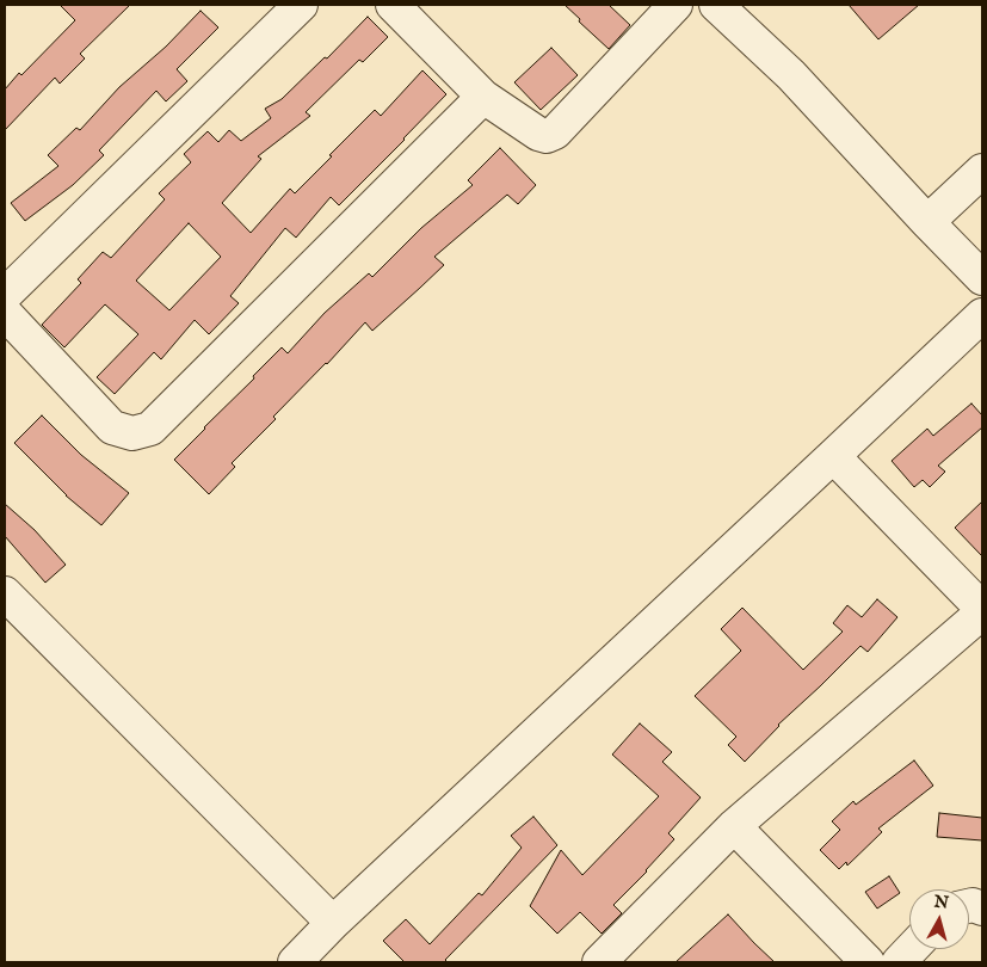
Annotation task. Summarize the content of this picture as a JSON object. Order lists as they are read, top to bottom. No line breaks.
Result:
{"north":"top"}
